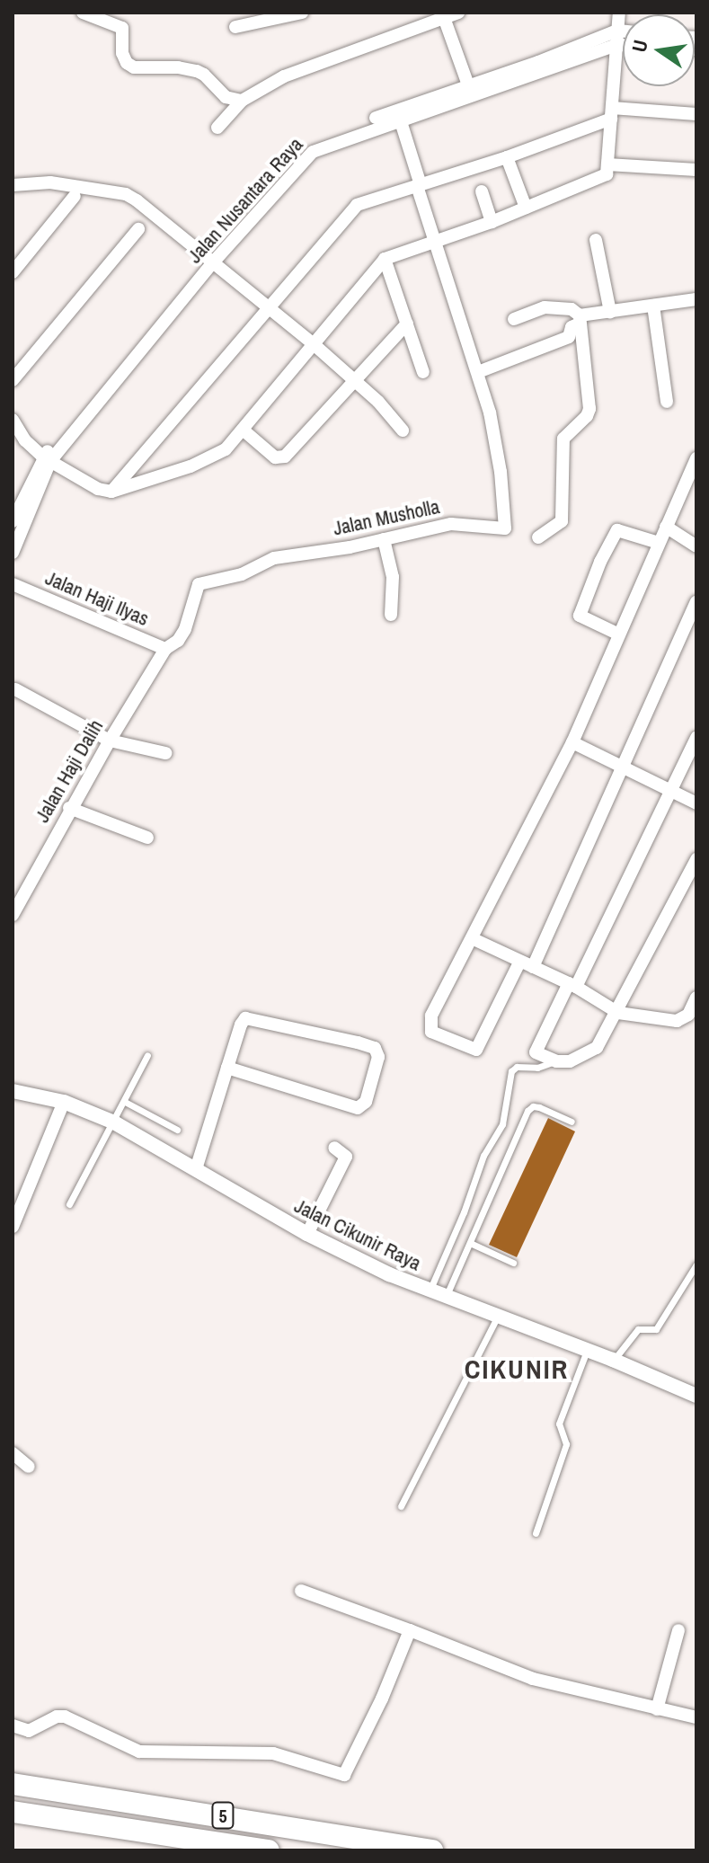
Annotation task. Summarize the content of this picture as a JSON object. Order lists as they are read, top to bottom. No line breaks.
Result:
{"streets":{"highway":["5"],"street":["Jalan Nusantara Raya","Jalan Musholla","Jalan Haji Ilyas","Jalan Haji Dalih","Jalan Cikunir Raya"]},"crossings":[["Jalan Musholla","Jalan Haji Ilyas"],["Jalan Musholla","Jalan Haji Dalih"],["Jalan Haji Ilyas","Jalan Haji Dalih"]],"districts":["CIKUNIR"],"north":"left"}
